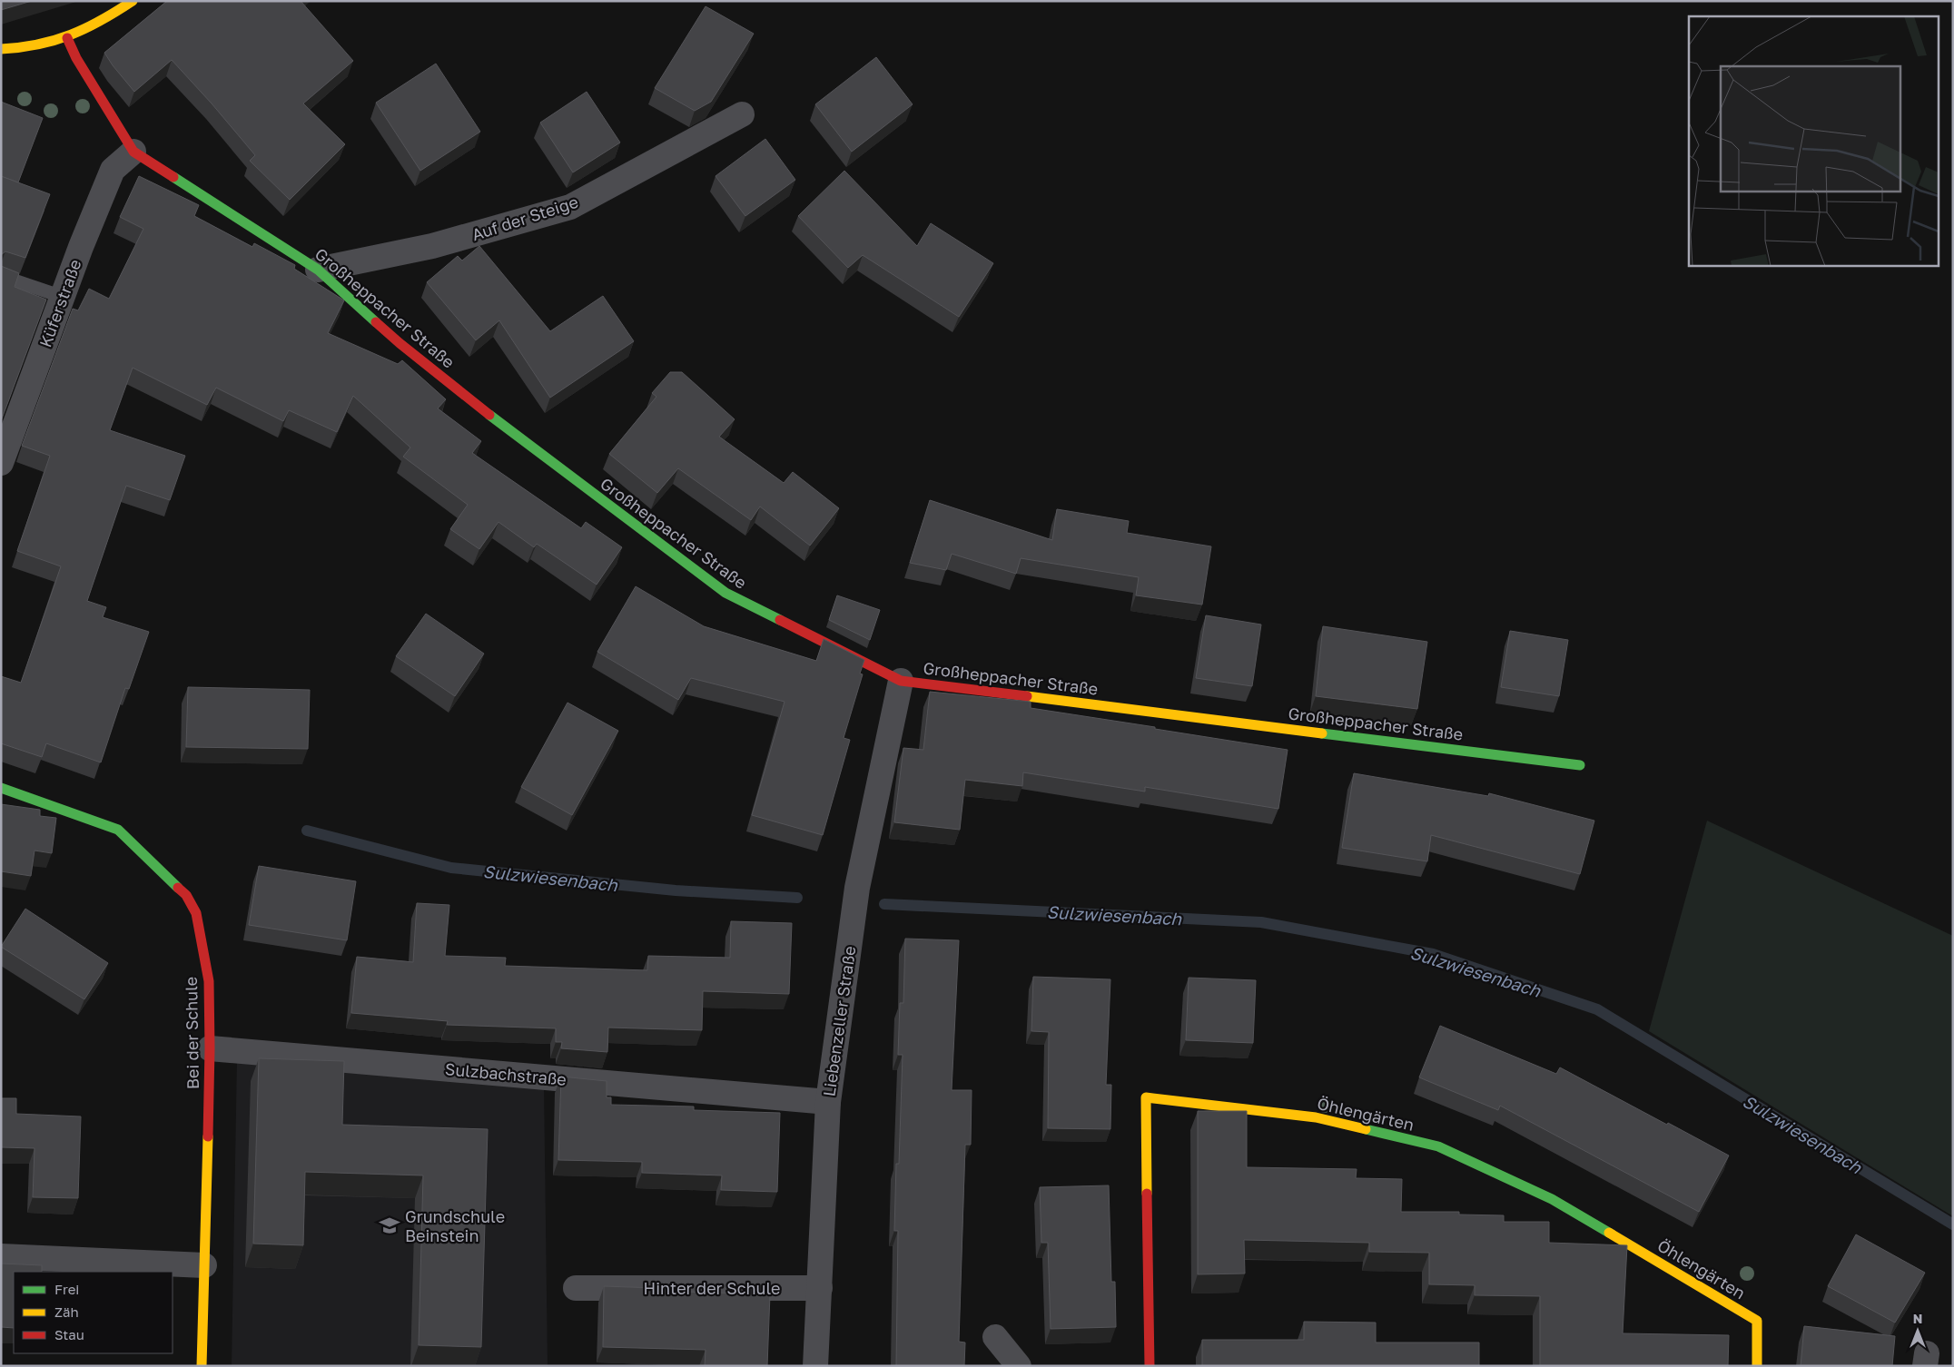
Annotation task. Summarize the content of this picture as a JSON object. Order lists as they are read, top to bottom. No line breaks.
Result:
{"streets":{"street":["Auf der Steige","Küferstraße","Großheppacher Straße","Liebenzeller Straße","Bei der Schule","Sulzbachstraße","Öhlengärten","Hinter der Schule"]},"crossings":[["Auf der Steige","Großheppacher Straße"],["Küferstraße","Großheppacher Straße"],["Großheppacher Straße","Liebenzeller Straße"],["Liebenzeller Straße","Sulzbachstraße"],["Liebenzeller Straße","Hinter der Schule"],["Bei der Schule","Sulzbachstraße"]],"water":["Sulzwiesenbach"],"places":{"school or university":["Grundschule Beinstein"]},"legend":["Frei","Zäh","Stau"],"north":"top"}
